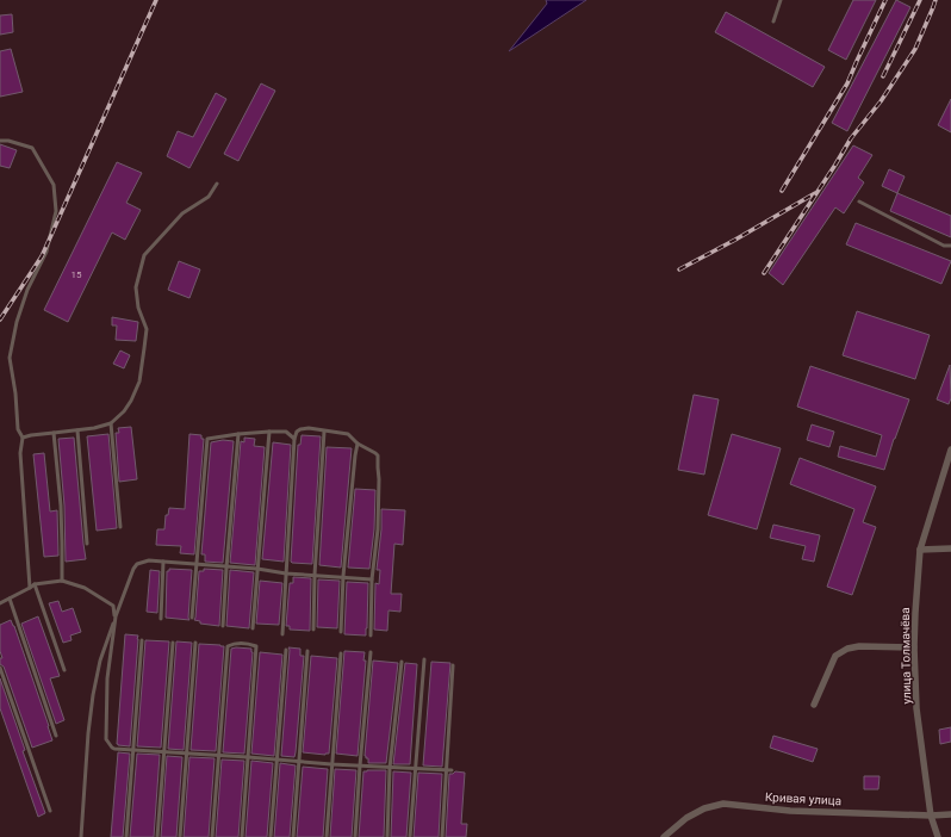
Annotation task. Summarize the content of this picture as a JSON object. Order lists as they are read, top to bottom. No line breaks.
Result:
{"streets":{"street":["улица Толмачёва","Кривая улица"]},"crossings":[["улица Толмачёва","Кривая улица"]],"house_numbers":["15"]}
